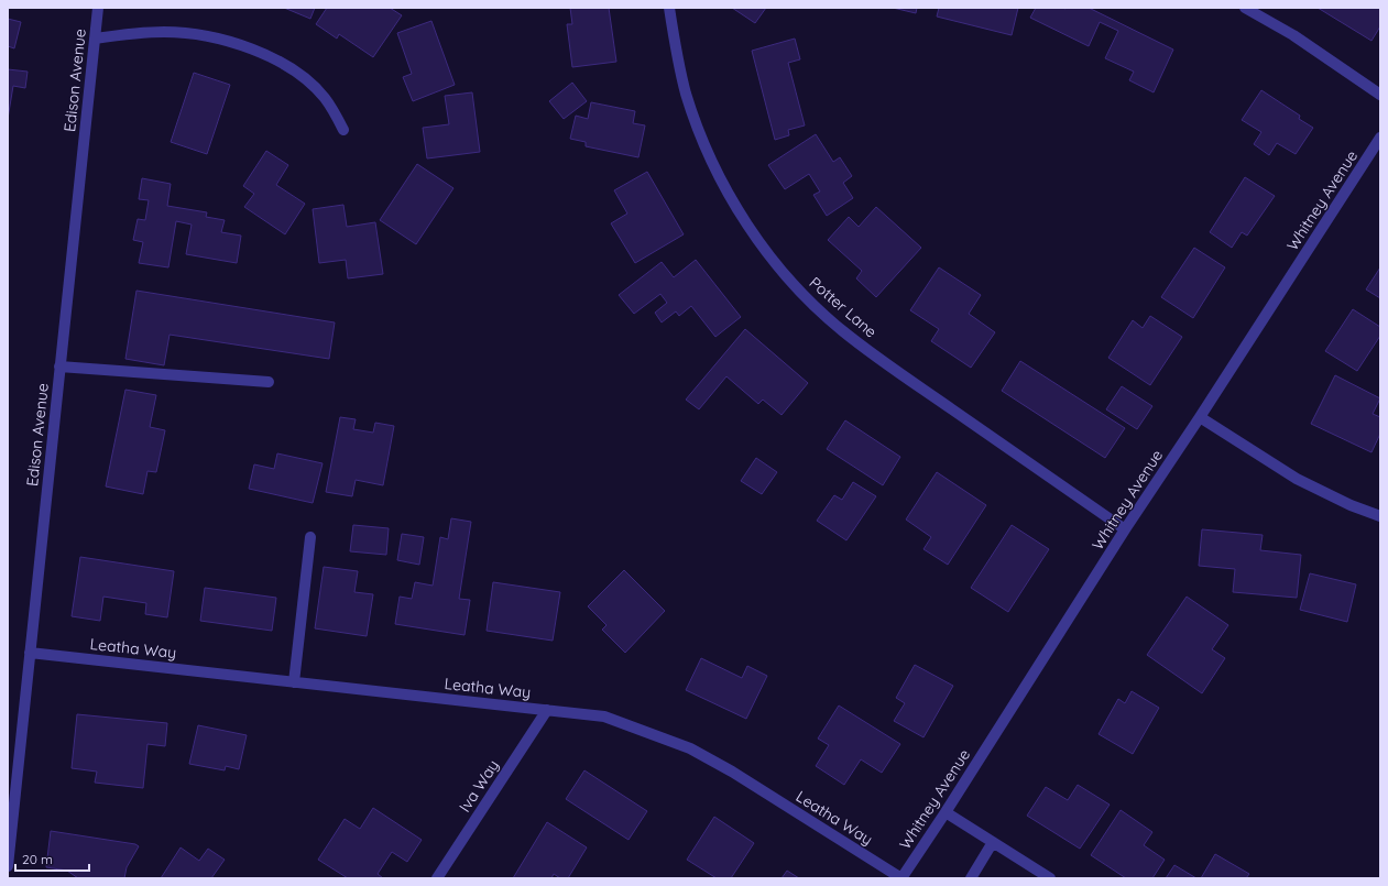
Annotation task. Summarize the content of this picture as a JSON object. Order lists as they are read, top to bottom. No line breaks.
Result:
{"streets":{"street":["Edison Avenue","Whitney Avenue","Potter Lane","Leatha Way","Iva Way"]},"crossings":[["Edison Avenue","Leatha Way"],["Whitney Avenue","Potter Lane"],["Whitney Avenue","Leatha Way"],["Leatha Way","Iva Way"]],"scale_bar":"20 m"}
